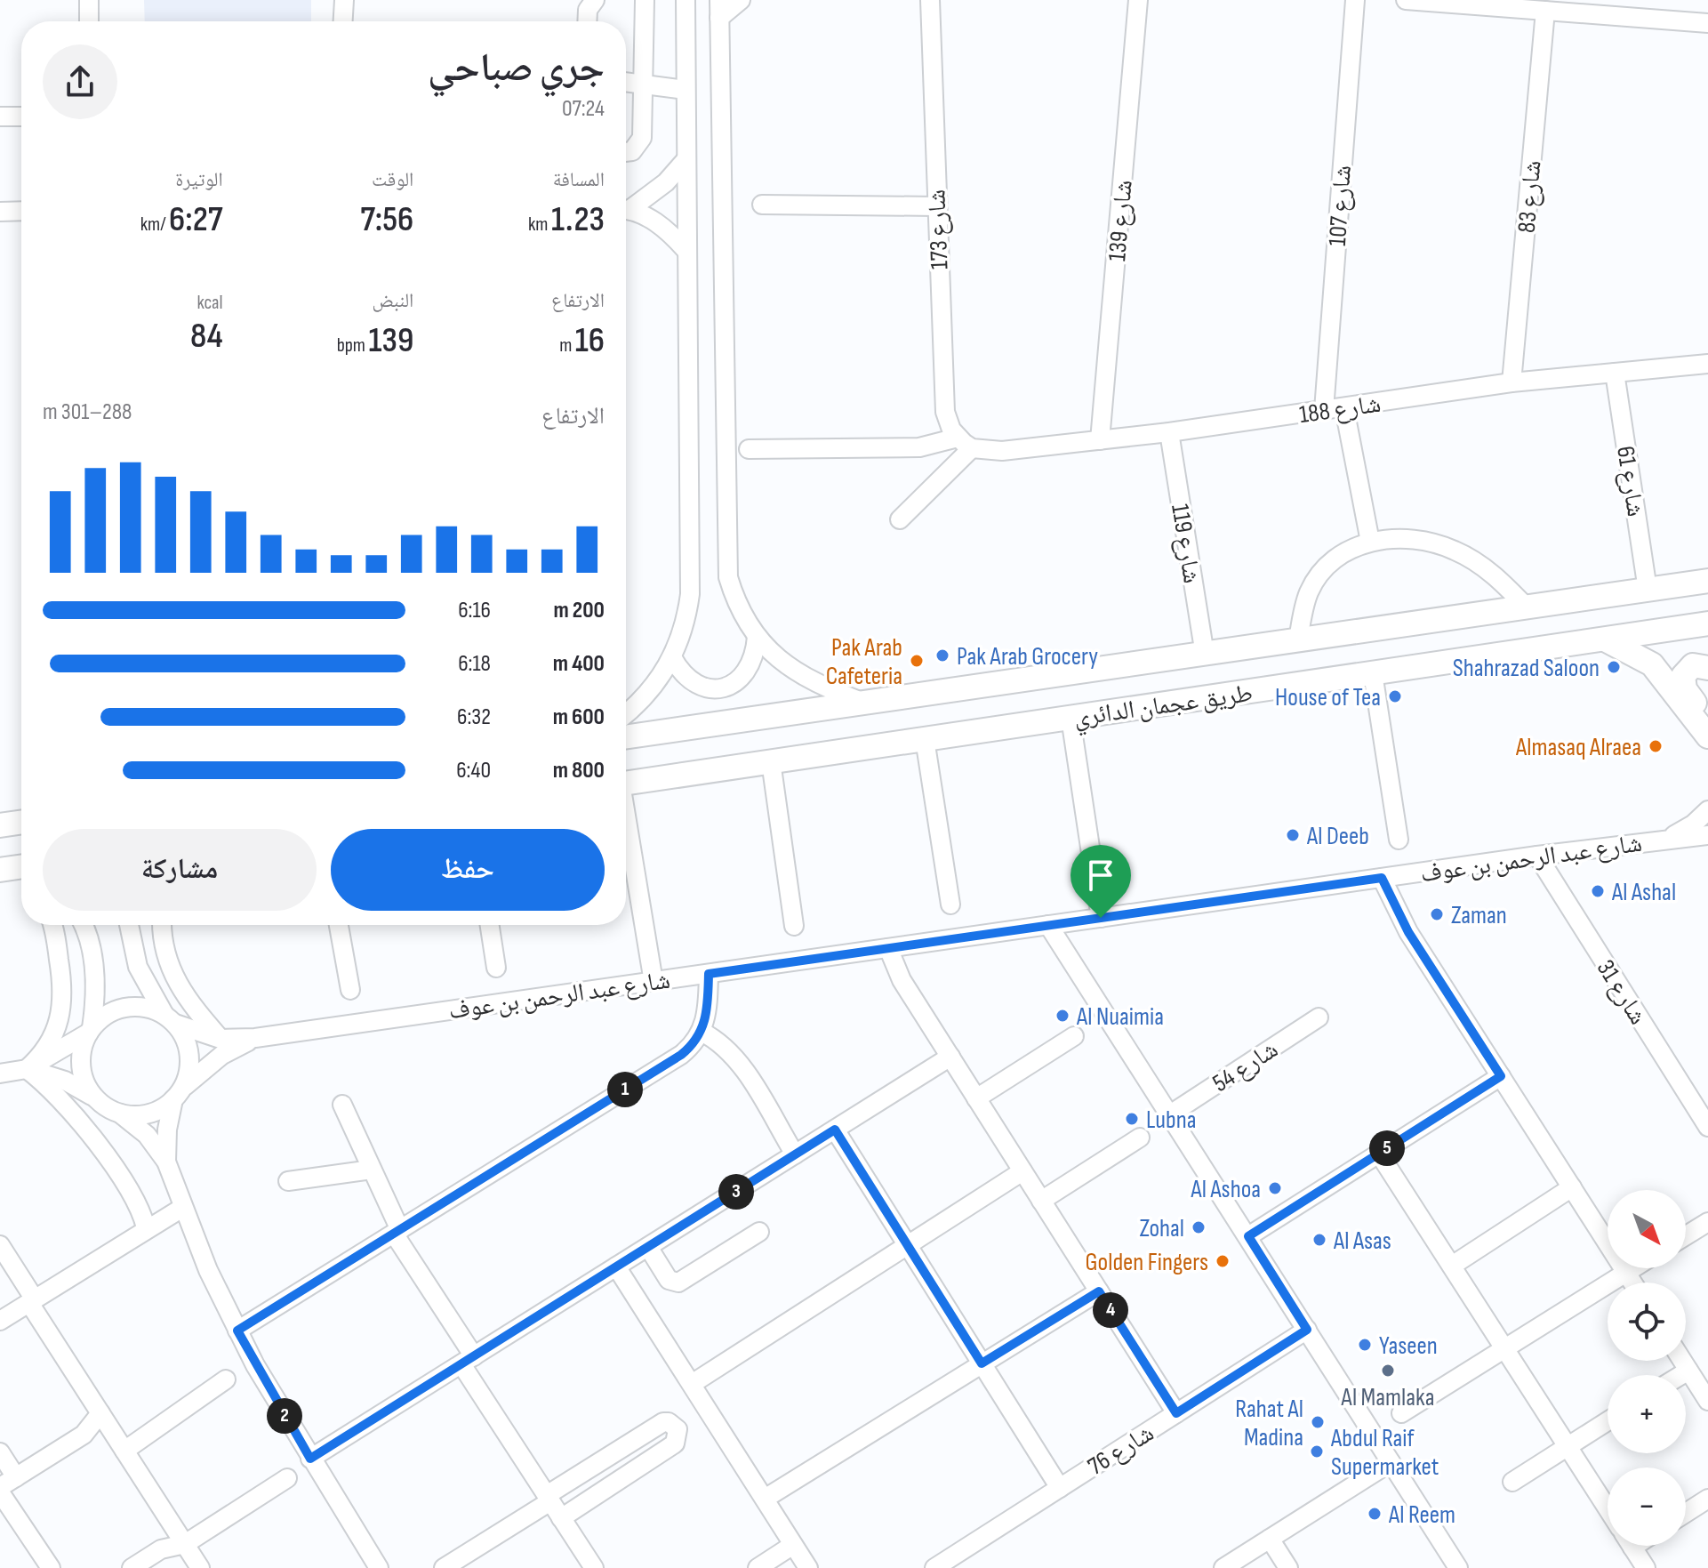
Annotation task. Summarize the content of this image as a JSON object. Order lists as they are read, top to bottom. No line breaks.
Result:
{"streets":{"main road":["طريق عجمان الدائري"],"street":["شارع 83","شارع 107","شارع 139","شارع 173","شارع 188","شارع 61","شارع 119","شارع عبد الرحمن بن عوف","شارع 31","شارع 54","شارع 76"]},"crossings":[["شارع 83","شارع 188"],["شارع 107","شارع 188"],["شارع 139","شارع 188"],["شارع 173","شارع 188"],["شارع 188","شارع 61"],["شارع 188","شارع 119"],["شارع 61","طريق عجمان الدائري"],["شارع 119","طريق عجمان الدائري"],["شارع عبد الرحمن بن عوف","شارع 31"]],"places":["Pak Arab Grocery","Pak Arab Cafeteria","Shahrazad Saloon","House of Tea","Almasaq Alraea","Al Deeb","Al Ashal","Zaman","Al Nuaimia","Lubna","Al Ashoa","Zohal","Al Asas","Golden Fingers","Yaseen","Al Mamlaka","Rahat Al Madina","Abdul Raif Supermarket","Al Reem"],"north":"bottom right","page":{"heading":["جري صباحي","07:24"],"stats":[["المسافة","1.23 km"],["الوقت","7:56"],["الوتيرة","6:27 /km"],["الارتفاع","16 m"],["النبض","139 bpm"],["kcal","84"]],"chart":["الارتفاع","288–301 m"],"list":[{"name":"200 m","note":"6:16"},{"name":"400 m","note":"6:18"},{"name":"600 m","note":"6:32"},{"name":"800 m","note":"6:40"}],"buttons":["حفظ","مشاركة"],"pins":["1","5","3","4","2"],"map_buttons":["+","−"]}}
